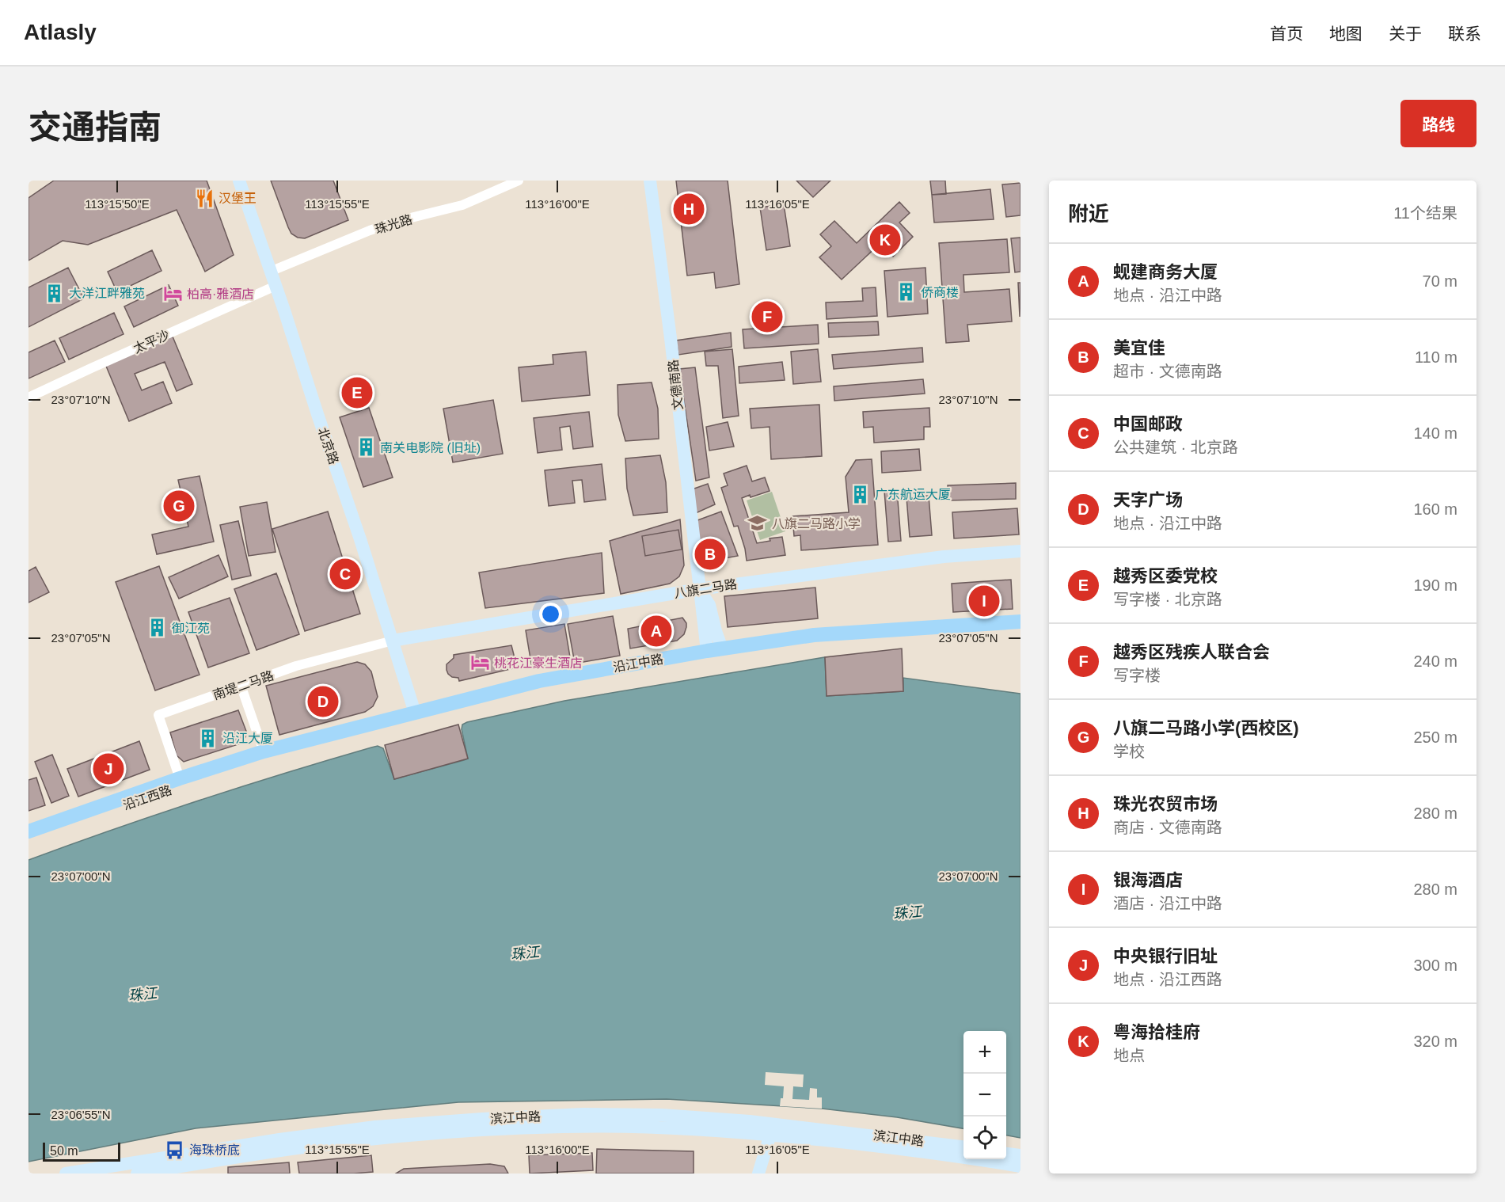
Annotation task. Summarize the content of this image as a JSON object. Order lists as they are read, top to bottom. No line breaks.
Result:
{"streets":{"main road":["文德南路","北京路","八旗二马路","沿江中路","沿江西路","滨江中路"],"street":["珠光路","太平沙","南堤二马路"]},"crossings":[["珠光路","北京路"],["太平沙","北京路"],["文德南路","八旗二马路"],["文德南路","沿江中路"],["北京路","八旗二马路"],["北京路","沿江中路"],["北京路","南堤二马路"],["八旗二马路","南堤二马路"],["沿江中路","沿江西路"],["南堤二马路","沿江西路"]],"water":["珠江"],"places":{"restaurant":["汉堡王"],"building":["侨商楼","大洋江畔雅苑","南关电影院 (旧址)","广东航运大厦","御江苑","沿江大厦"],"hotel":["柏高·雅酒店","桃花江豪生酒店"],"school or university":["八旗二马路小学"],"bus stop":["海珠桥底"]},"scale_bar":"50 m","page":{"header":"Atlasly","nav":["首页","地图","关于","联系"],"title":"交通指南","buttons":"路线","heading":["附近","11个结果"],"pins":["H","K","F","E","G","B","C","I","A","D","J"],"list":[{"mark":"A","name":"蚬建商务大厦","note":"地点 · 沿江中路","value":"70 m"},{"mark":"B","name":"美宜佳","note":"超市 · 文德南路","value":"110 m"},{"mark":"C","name":"中国邮政","note":"公共建筑 · 北京路","value":"140 m"},{"mark":"D","name":"天字广场","note":"地点 · 沿江中路","value":"160 m"},{"mark":"E","name":"越秀区委党校","note":"写字楼 · 北京路","value":"190 m"},{"mark":"F","name":"越秀区残疾人联合会","note":"写字楼","value":"240 m"},{"mark":"G","name":"八旗二马路小学(西校区)","note":"学校","value":"250 m"},{"mark":"H","name":"珠光农贸市场","note":"商店 · 文德南路","value":"280 m"},{"mark":"I","name":"银海酒店","note":"酒店 · 沿江中路","value":"280 m"},{"mark":"J","name":"中央银行旧址","note":"地点 · 沿江西路","value":"300 m"},{"mark":"K","name":"粤海拾桂府","note":"地点","value":"320 m"}],"map_buttons":["+","−"],"scale":"50 m"},"coordinates":["113°15'50\"E","113°15'55\"E","113°16'00\"E","113°16'05\"E","23°07'10\"N","23°07'05\"N","23°07'00\"N","23°06'55\"N"]}
